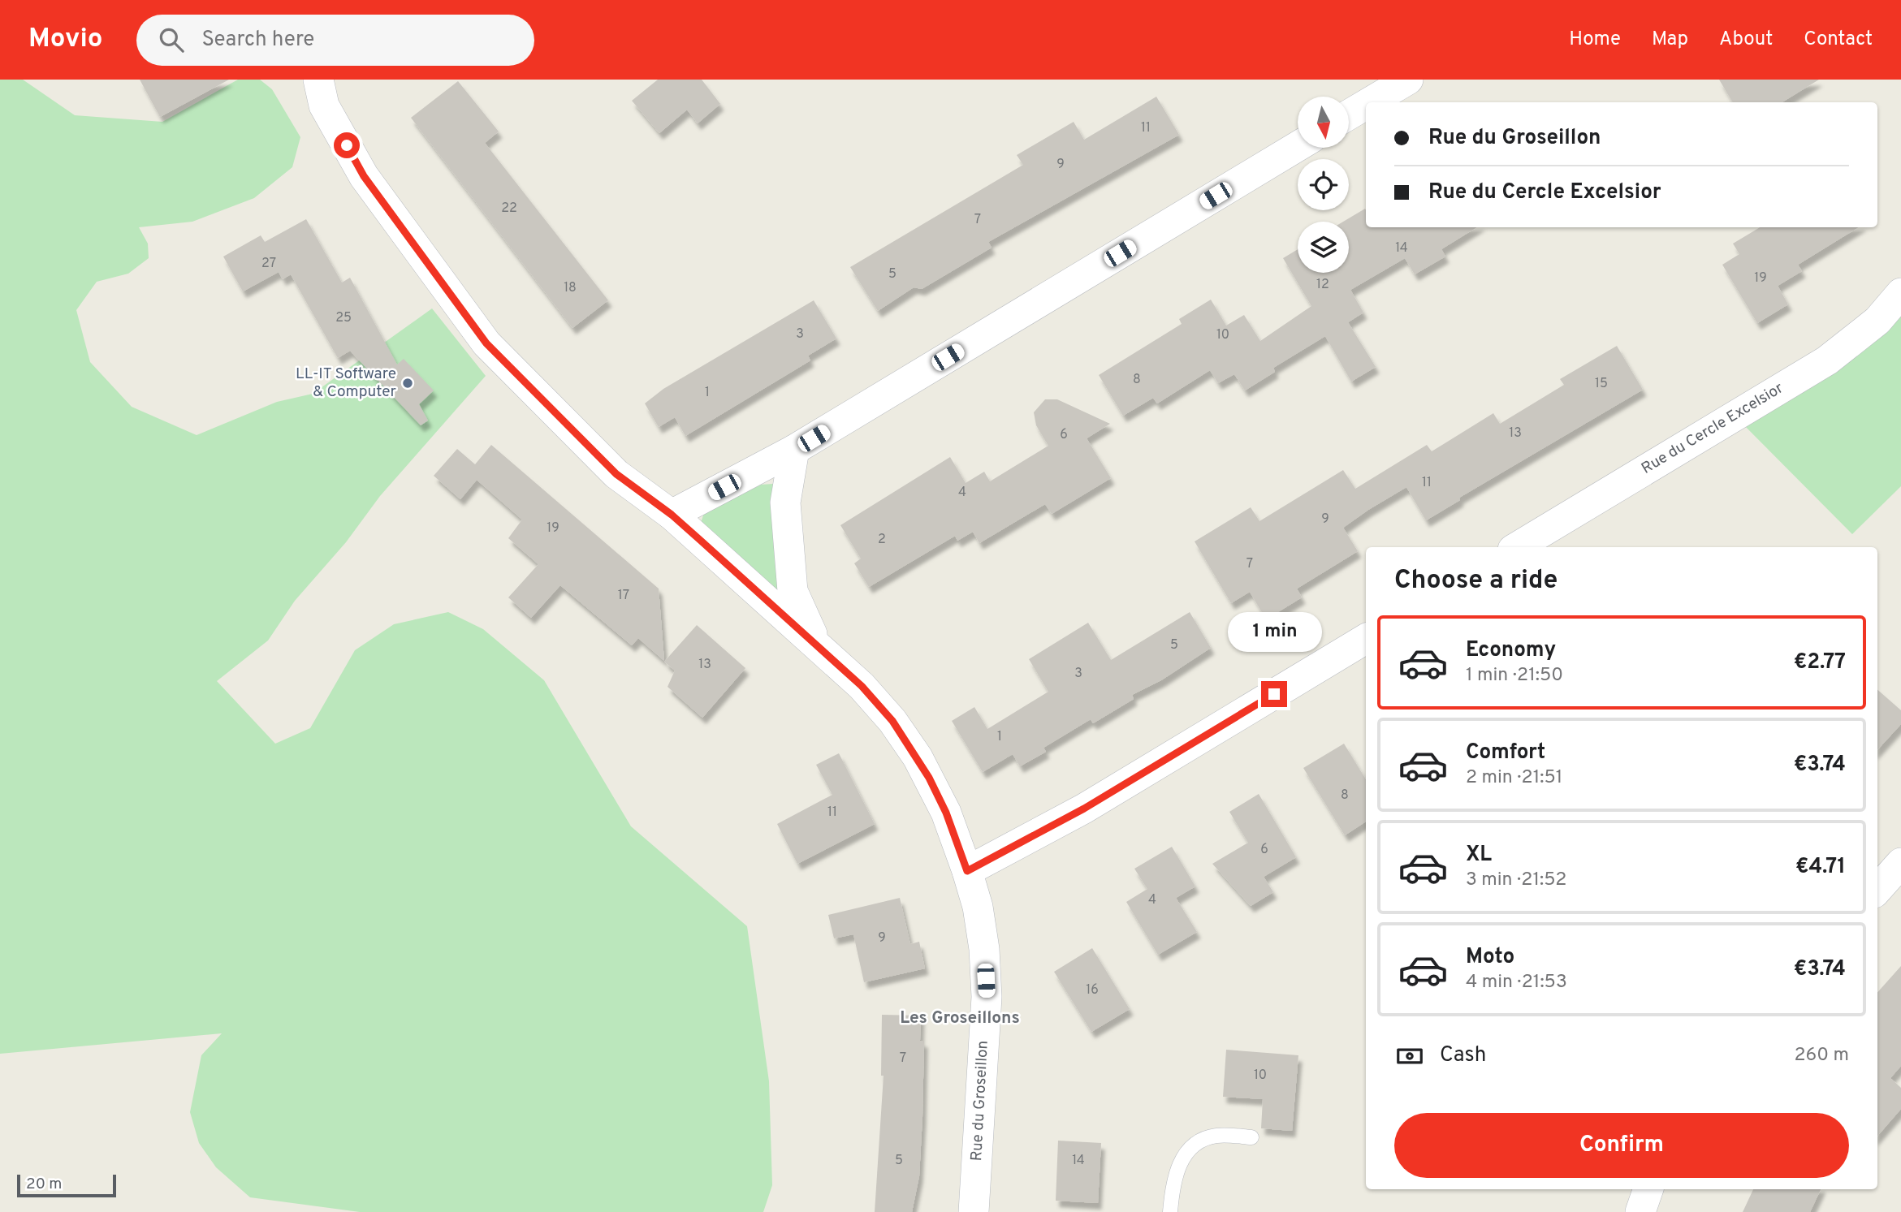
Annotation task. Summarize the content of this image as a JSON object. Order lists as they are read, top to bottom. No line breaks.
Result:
{"streets":{"street":["Rue du Cercle Excelsior","Rue du Groseillon"]},"districts":["Les Groseillons"],"places":["LL-IT Software & Computer"],"house_numbers":["11","9","22","7","14","27","5","19","12","18","25","3","10","8","15","1","13","6","11","4","9","19","2","7","17","5","13","3","1","8","11","6","4","9","16","7","10","5","14"],"scale_bar":"20 m","north":"bottom","page":{"header":"Movio","search":"Search here","nav":["Home","Map","About","Contact"],"banner":["Rue du Groseillon","Rue du Cercle Excelsior"],"heading":"Choose a ride","bubble":"1 min","list":[{"name":"Economy","note":"1 min · 21:50","value":"€2.77"},{"name":"Comfort","note":"2 min · 21:51","value":"€3.74"},{"name":"XL","note":"3 min · 21:52","value":"€4.71"},{"name":"Moto","note":"4 min · 21:53","value":"€3.74"}],"pay":["Cash","260 m"],"buttons":"Confirm","scale":"20 m"}}
